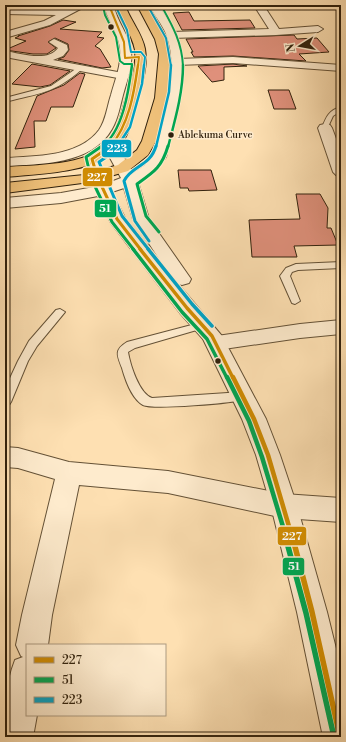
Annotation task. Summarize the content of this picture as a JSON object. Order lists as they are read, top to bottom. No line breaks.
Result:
{"places":["Ablekuma Curve"],"lines":["transit line 227","transit line 51","transit line 223"],"legend":["227","51","223"],"north":"left"}
